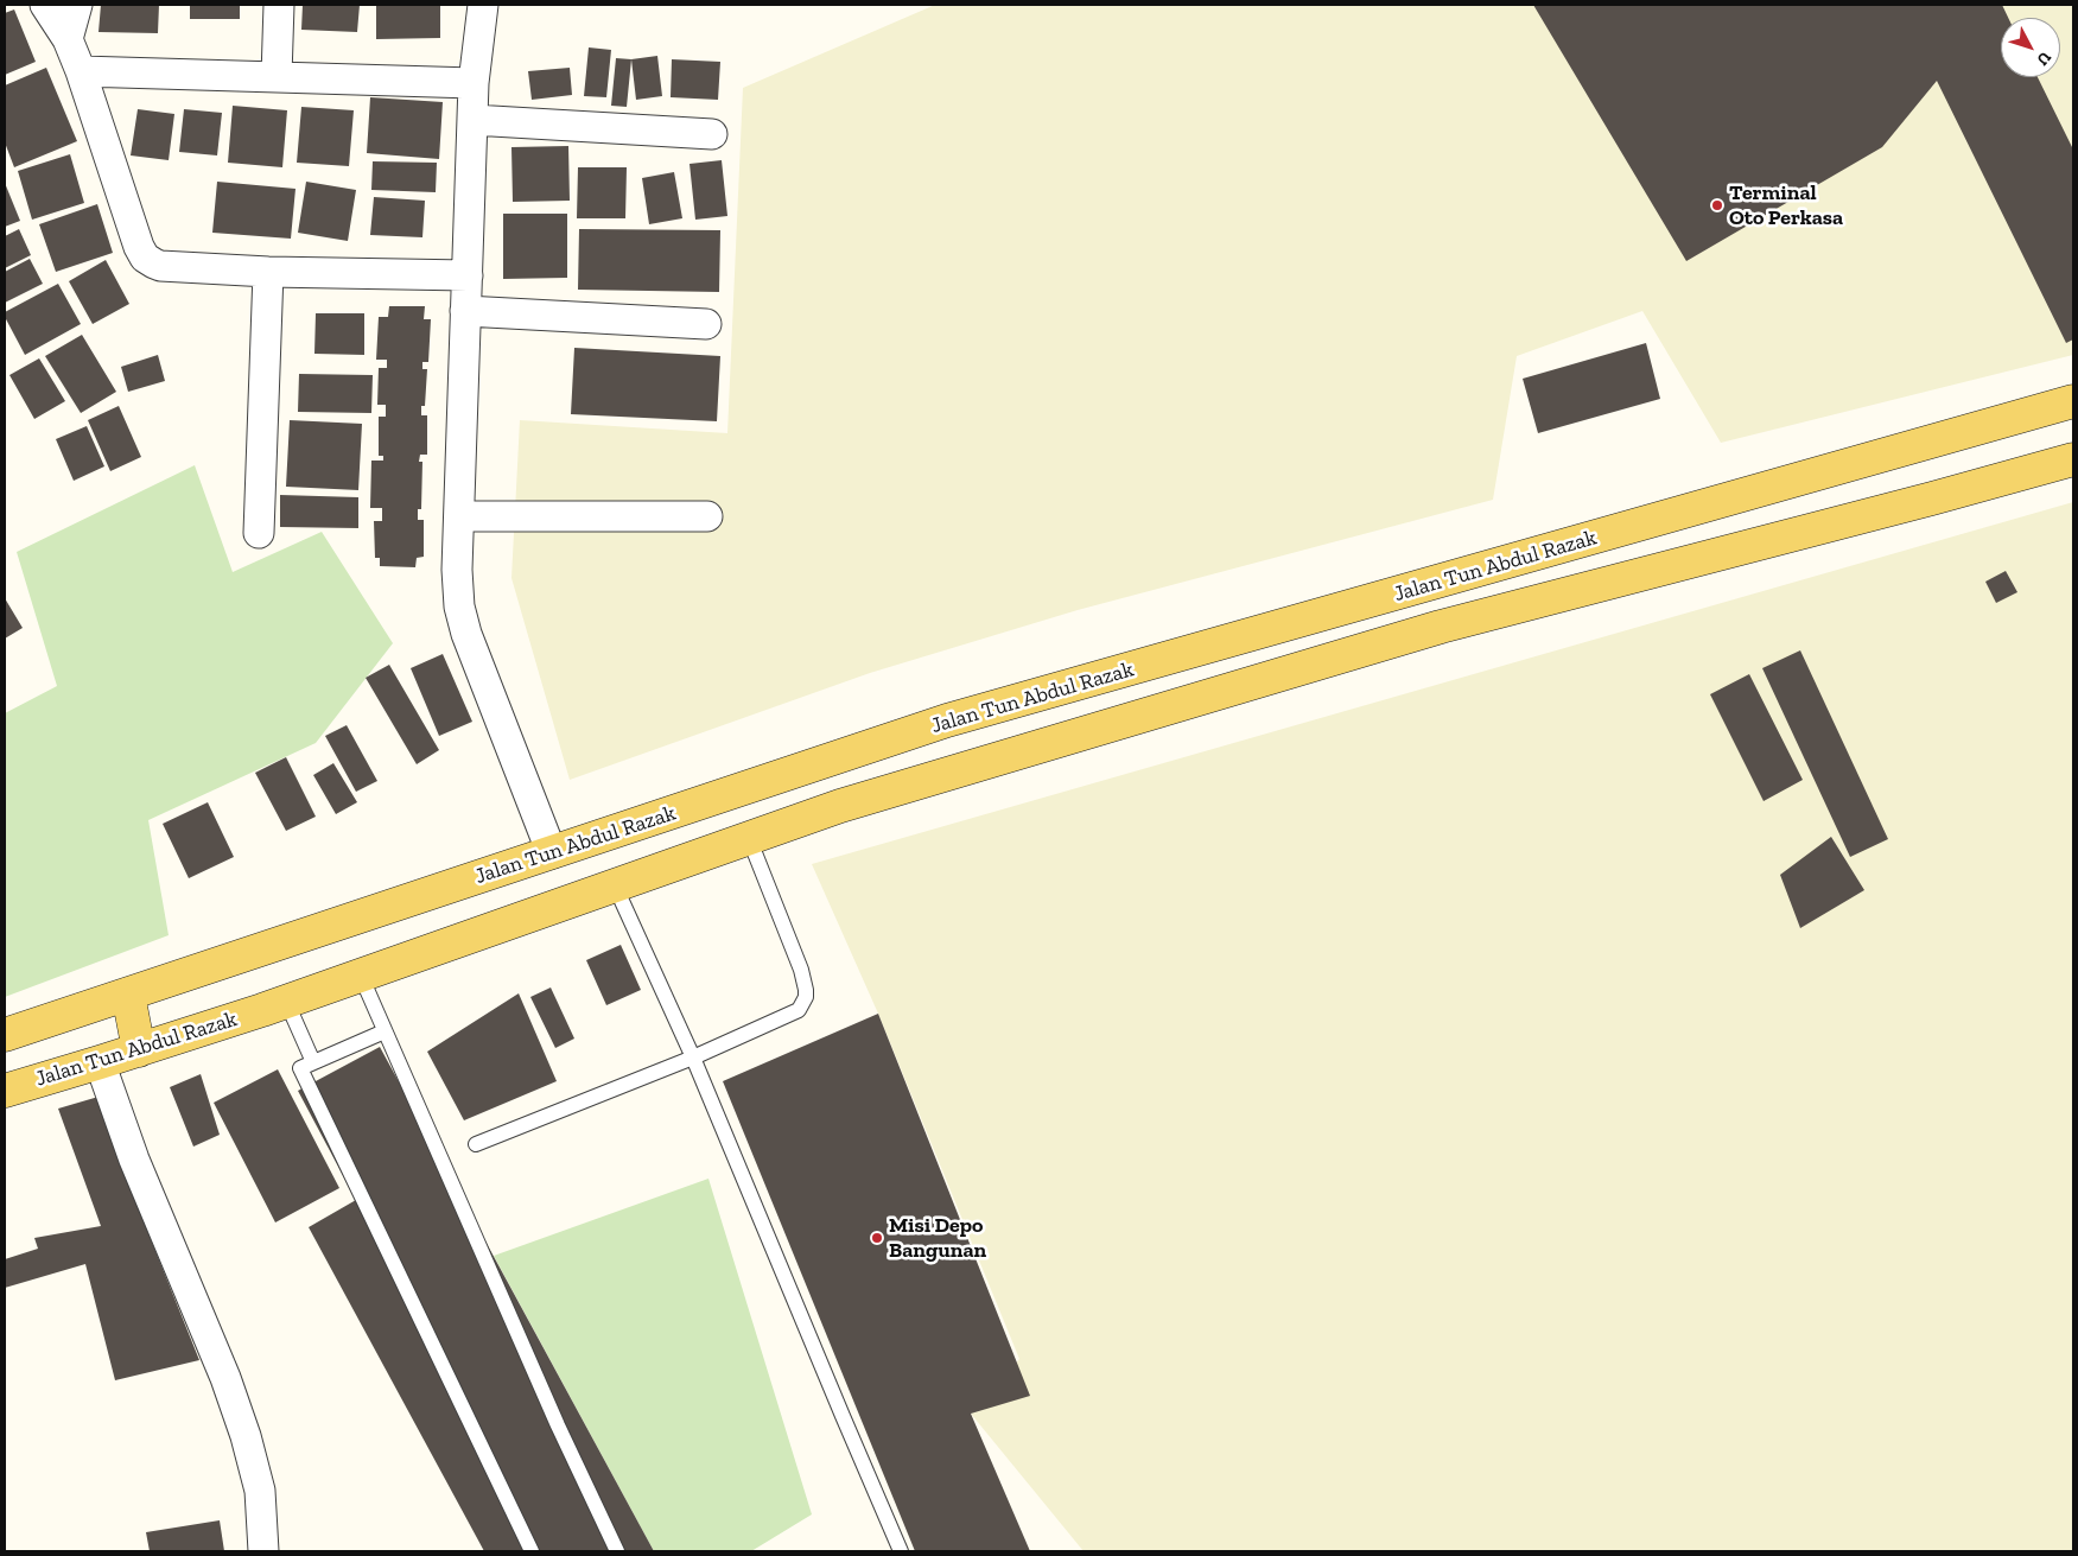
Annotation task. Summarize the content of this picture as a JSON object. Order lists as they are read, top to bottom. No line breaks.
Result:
{"streets":{"main road":["Jalan Tun Abdul Razak"]},"places":["Terminal Oto Perkasa","Misi Depo Bangunan"],"north":"bottom right"}
